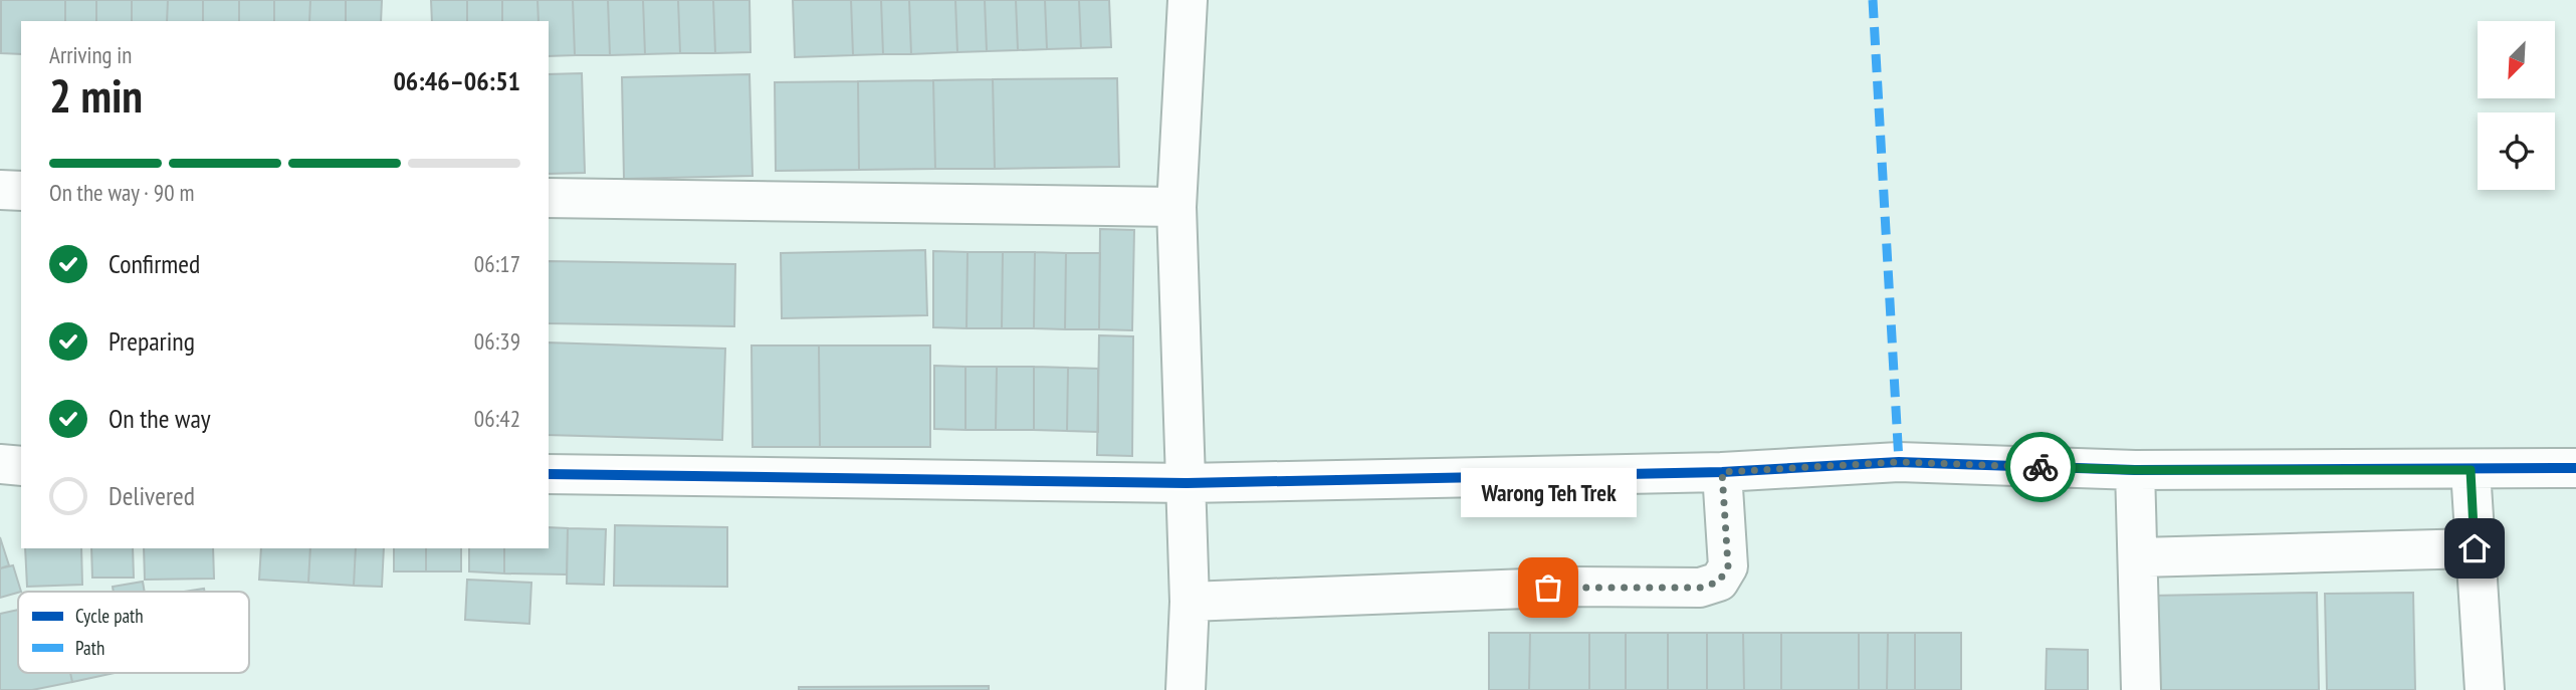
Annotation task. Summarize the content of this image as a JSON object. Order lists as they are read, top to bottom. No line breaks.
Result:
{"places":["Warong Teh Trek"],"legend":["Cycle path","Path"],"north":"bottom left","page":{"heading":["2 min","Arriving in","06:46–06:51"],"bar":"On the way · 90 m","list":[["Confirmed","06:17"],["Preparing","06:39"],["On the way","06:42"],"Delivered"],"bubble":"Warong Teh Trek"}}
